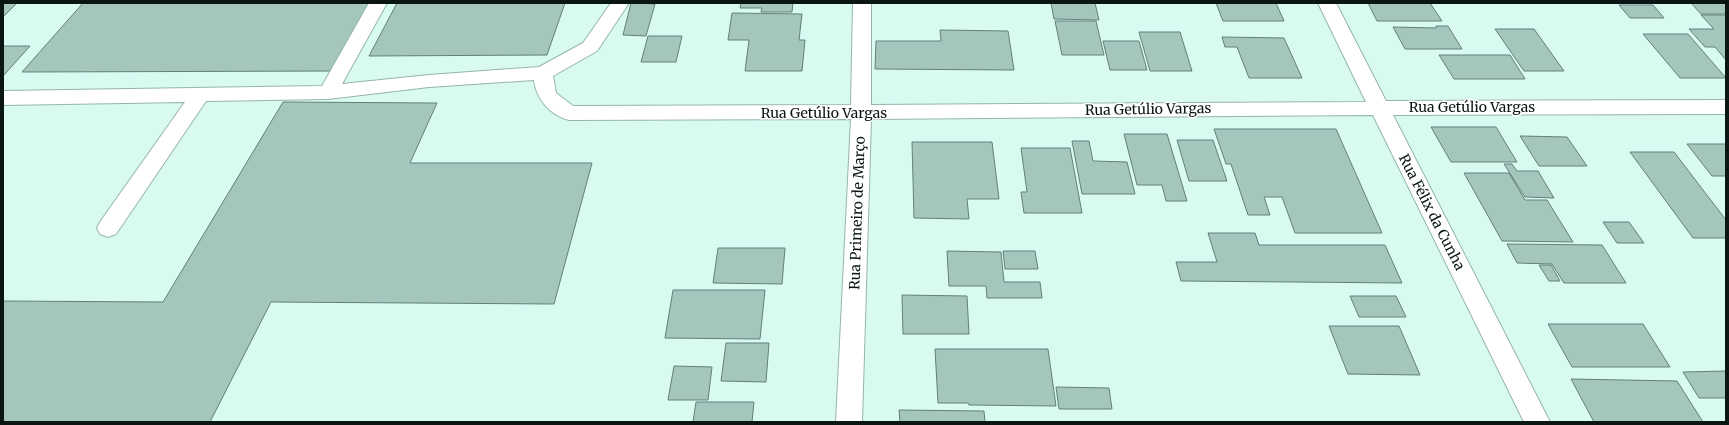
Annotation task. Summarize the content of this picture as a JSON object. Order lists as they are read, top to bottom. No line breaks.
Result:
{"streets":{"street":["Rua Getúlio Vargas","Rua Félix da Cunha","Rua Primeiro de Março"]},"crossings":[["Rua Getúlio Vargas","Rua Félix da Cunha"],["Rua Getúlio Vargas","Rua Primeiro de Março"]]}
